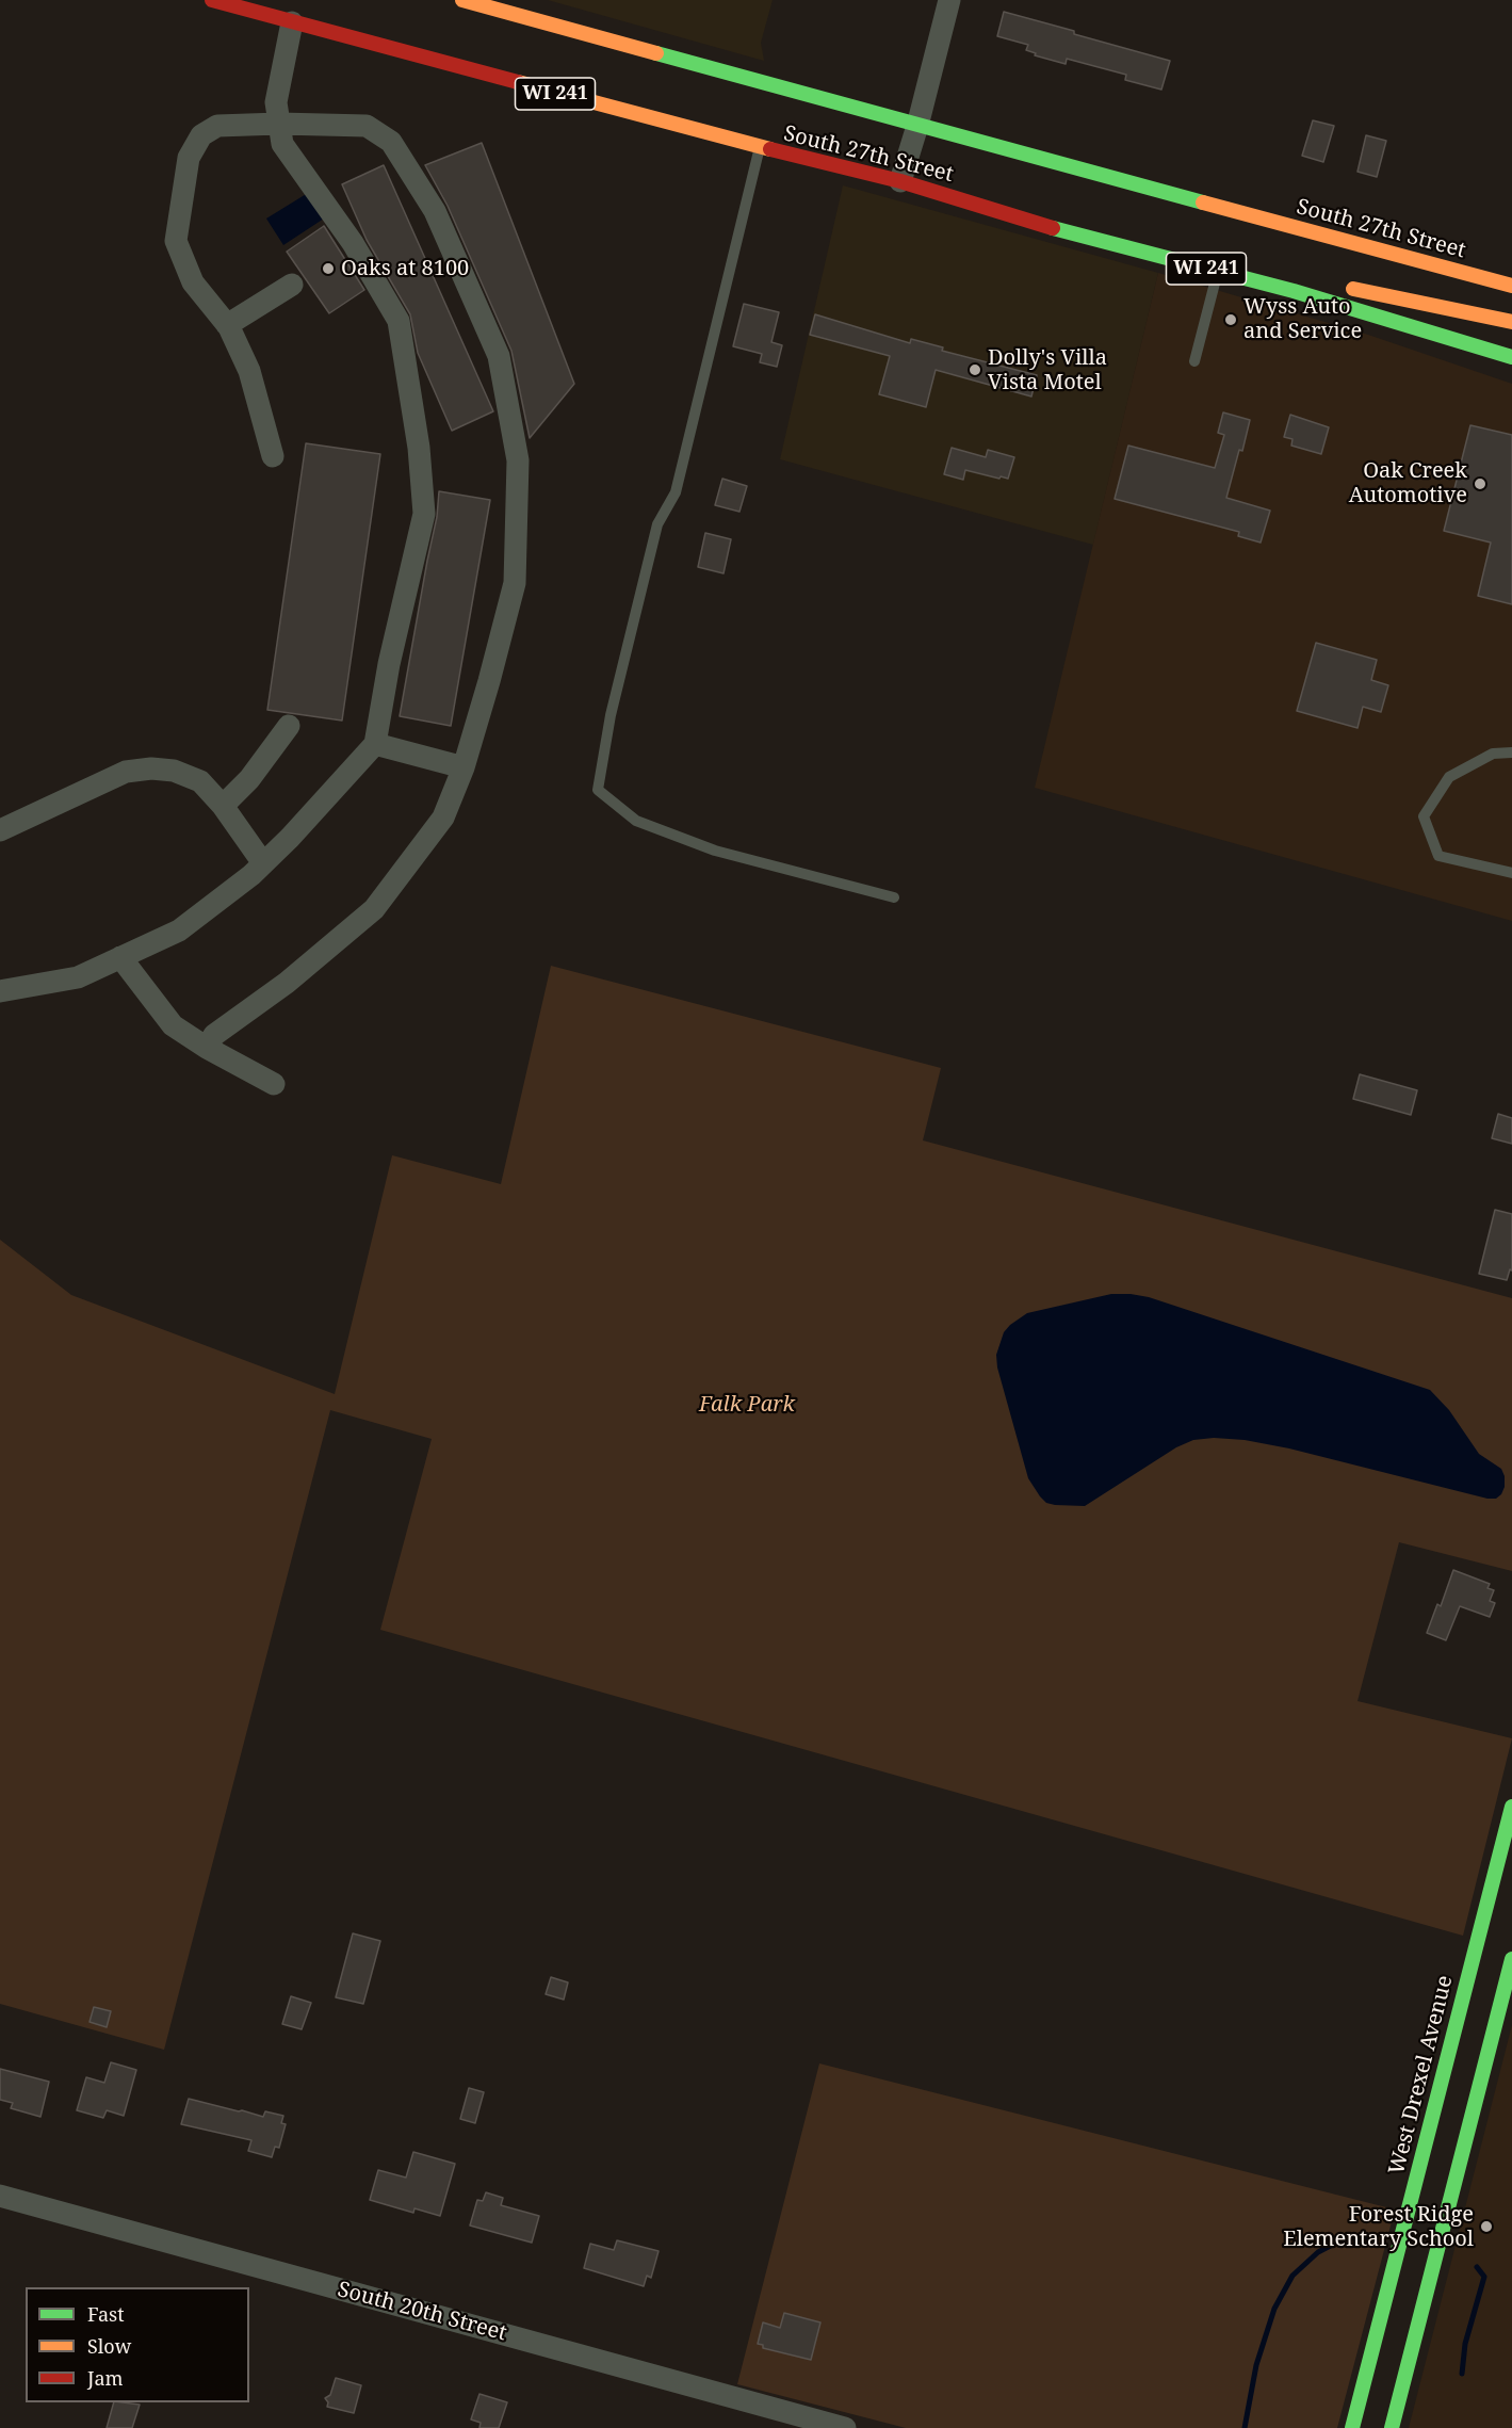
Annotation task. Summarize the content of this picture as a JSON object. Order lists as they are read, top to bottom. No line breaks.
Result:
{"streets":{"main road":["WI 241","South 27th Street","West Drexel Avenue"],"street":["South 20th Street"]},"parks":["Falk Park"],"places":["Oaks at 8100","Wyss Auto and Service","Dolly's Villa Vista Motel","Oak Creek Automotive","Forest Ridge Elementary School"],"legend":["Fast","Slow","Jam"]}
